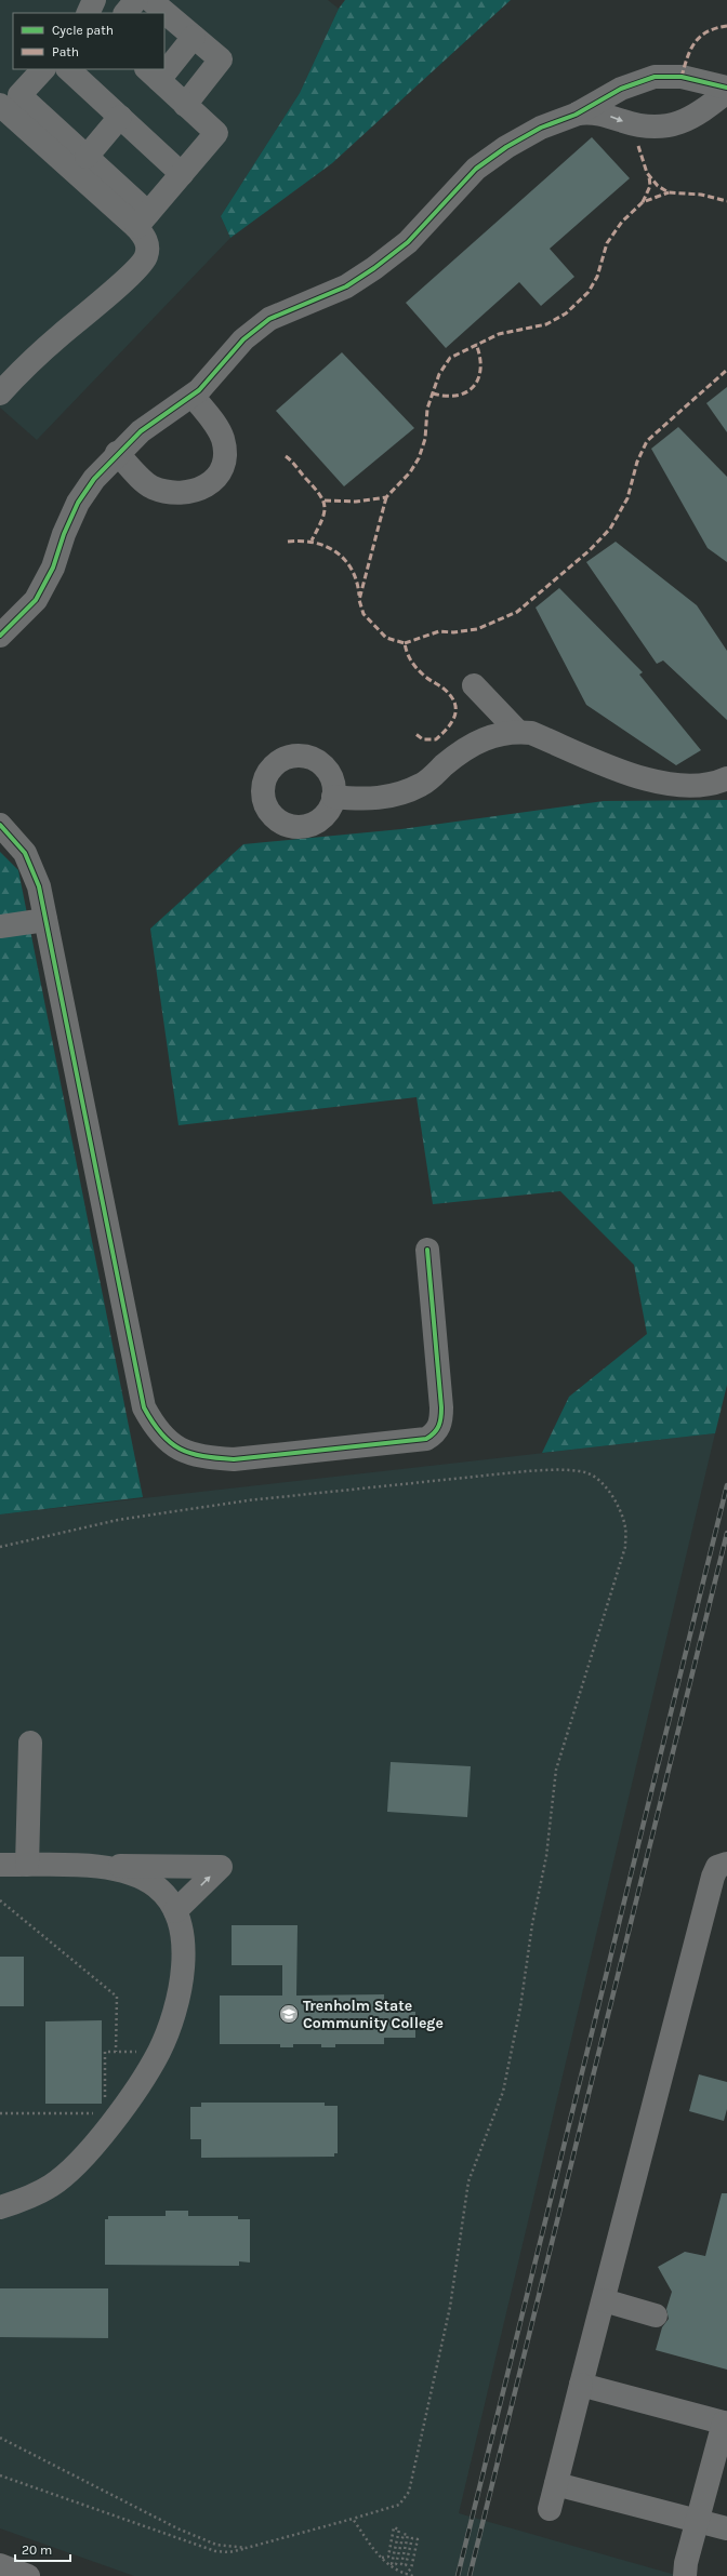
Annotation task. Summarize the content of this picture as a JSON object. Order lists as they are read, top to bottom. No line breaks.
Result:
{"places":{"school or university":["Trenholm State Community College"]},"legend":["Cycle path","Path"],"scale_bar":"20 m"}
